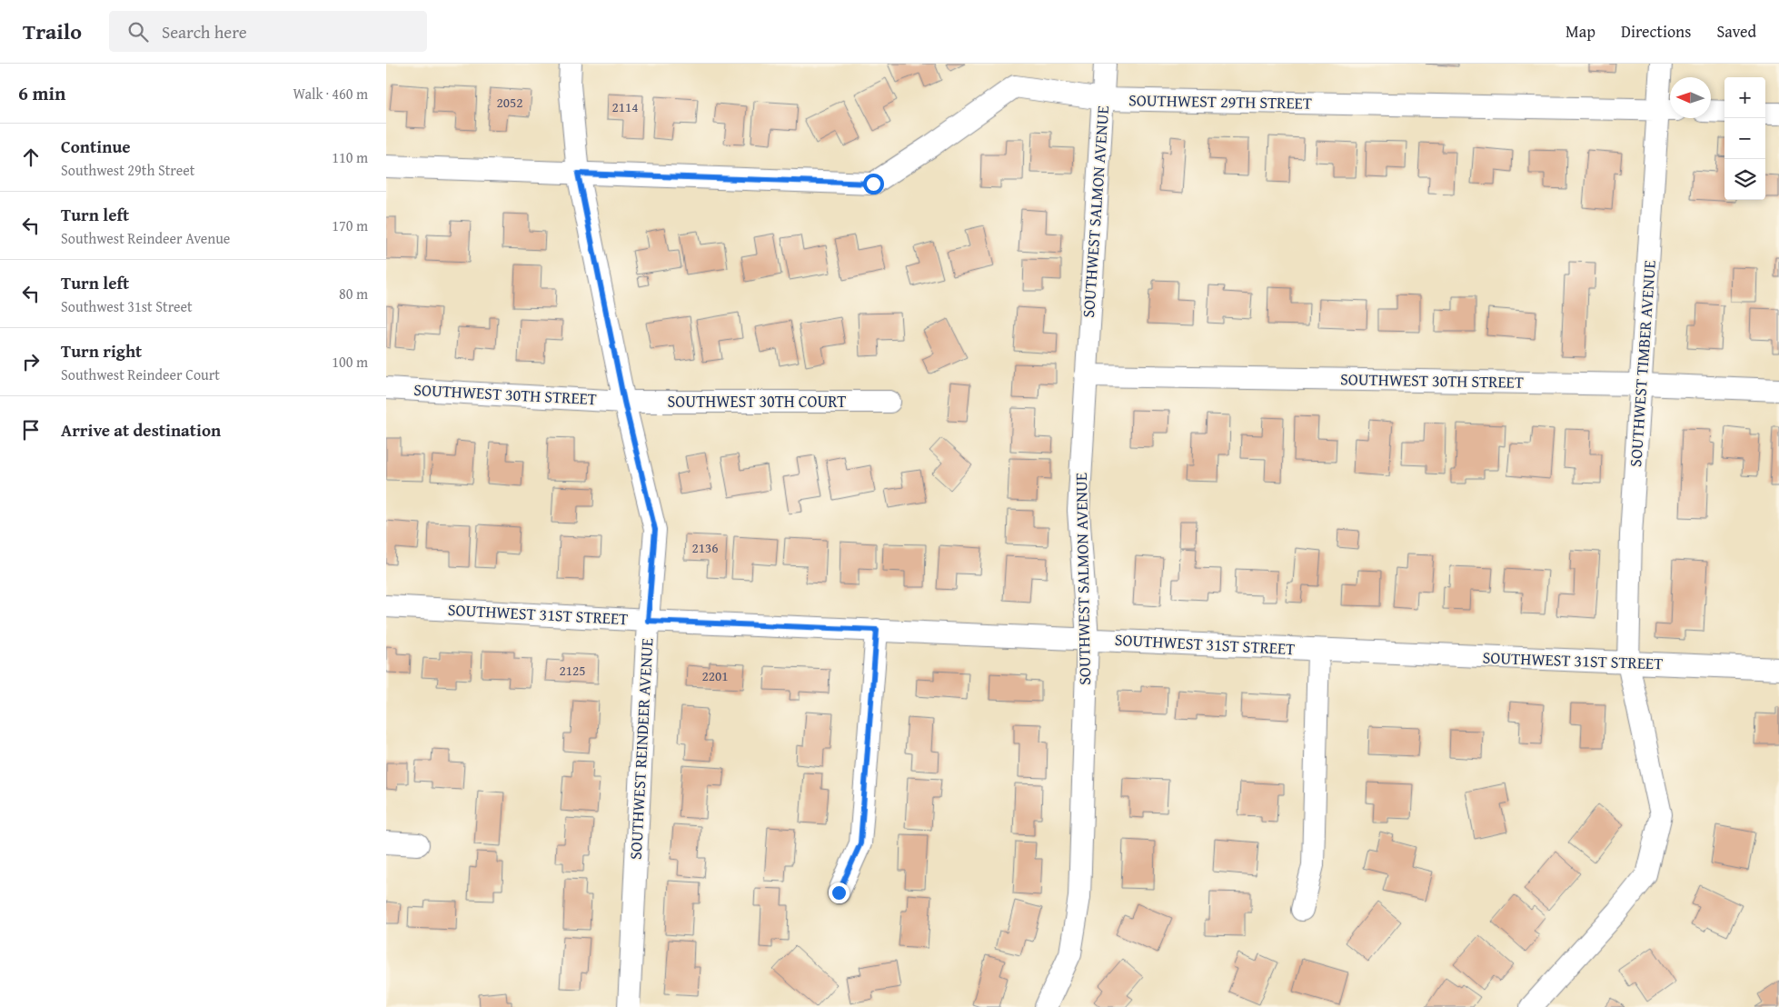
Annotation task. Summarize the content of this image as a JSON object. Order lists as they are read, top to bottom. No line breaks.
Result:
{"streets":{"street":["SOUTHWEST 29TH STREET","SOUTHWEST SALMON AVENUE","SOUTHWEST TIMBER AVENUE","SOUTHWEST 30TH STREET","SOUTHWEST 30TH COURT","SOUTHWEST 31ST STREET","SOUTHWEST REINDEER AVENUE"]},"crossings":[["SOUTHWEST 29TH STREET","SOUTHWEST SALMON AVENUE"],["SOUTHWEST 29TH STREET","SOUTHWEST TIMBER AVENUE"],["SOUTHWEST 29TH STREET","SOUTHWEST REINDEER AVENUE"],["SOUTHWEST SALMON AVENUE","SOUTHWEST 30TH STREET"],["SOUTHWEST SALMON AVENUE","SOUTHWEST 31ST STREET"],["SOUTHWEST TIMBER AVENUE","SOUTHWEST 30TH STREET"],["SOUTHWEST TIMBER AVENUE","SOUTHWEST 31ST STREET"],["SOUTHWEST 30TH STREET","SOUTHWEST 30TH COURT"],["SOUTHWEST 30TH STREET","SOUTHWEST REINDEER AVENUE"],["SOUTHWEST 30TH COURT","SOUTHWEST REINDEER AVENUE"],["SOUTHWEST 31ST STREET","SOUTHWEST REINDEER AVENUE"]],"house_numbers":["2052","2114","2136","2125","2201"],"north":"left","page":{"header":"Trailo","search":"Search here","nav":["Map","Directions","Saved"],"heading":["6 min","Walk · 460 m"],"map_buttons":["+","−"],"list":[["Continue","Southwest 29th Street","110 m"],["Turn left","Southwest Reindeer Avenue","170 m"],["Turn left","Southwest 31st Street","80 m"],["Turn right","Southwest Reindeer Court","100 m"],"Arrive at destination"]}}
